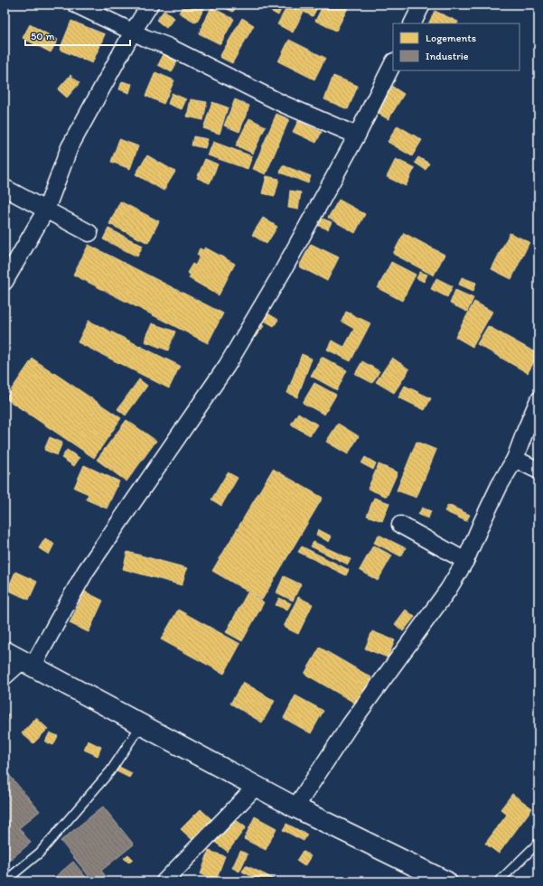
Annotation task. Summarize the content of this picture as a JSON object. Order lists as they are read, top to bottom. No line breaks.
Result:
{"legend":["Logements","Industrie"],"scale_bar":"50 m"}
